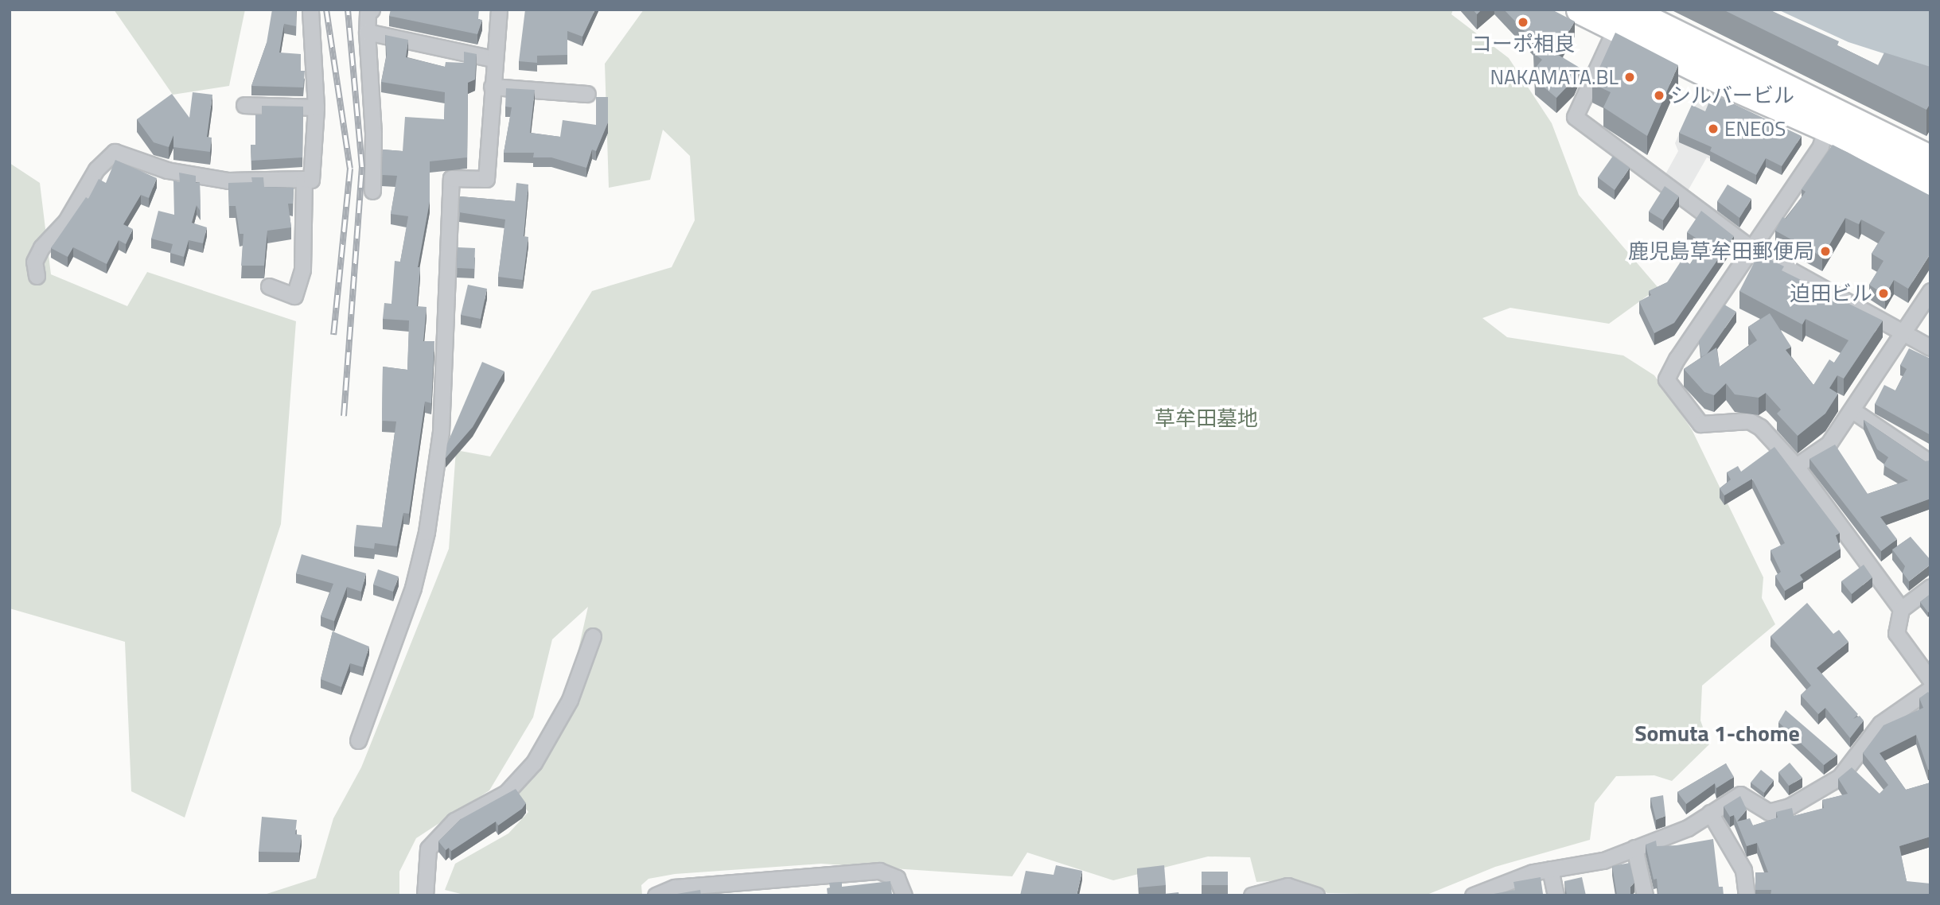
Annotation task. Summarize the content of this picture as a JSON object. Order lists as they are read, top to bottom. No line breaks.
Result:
{"districts":["Somuta 1-chome"],"parks":["草牟田墓地"],"places":["コーポ相良","NAKAMATA.BL","シルバービル","ENEOS","鹿児島草牟田郵便局","迫田ビル"]}
